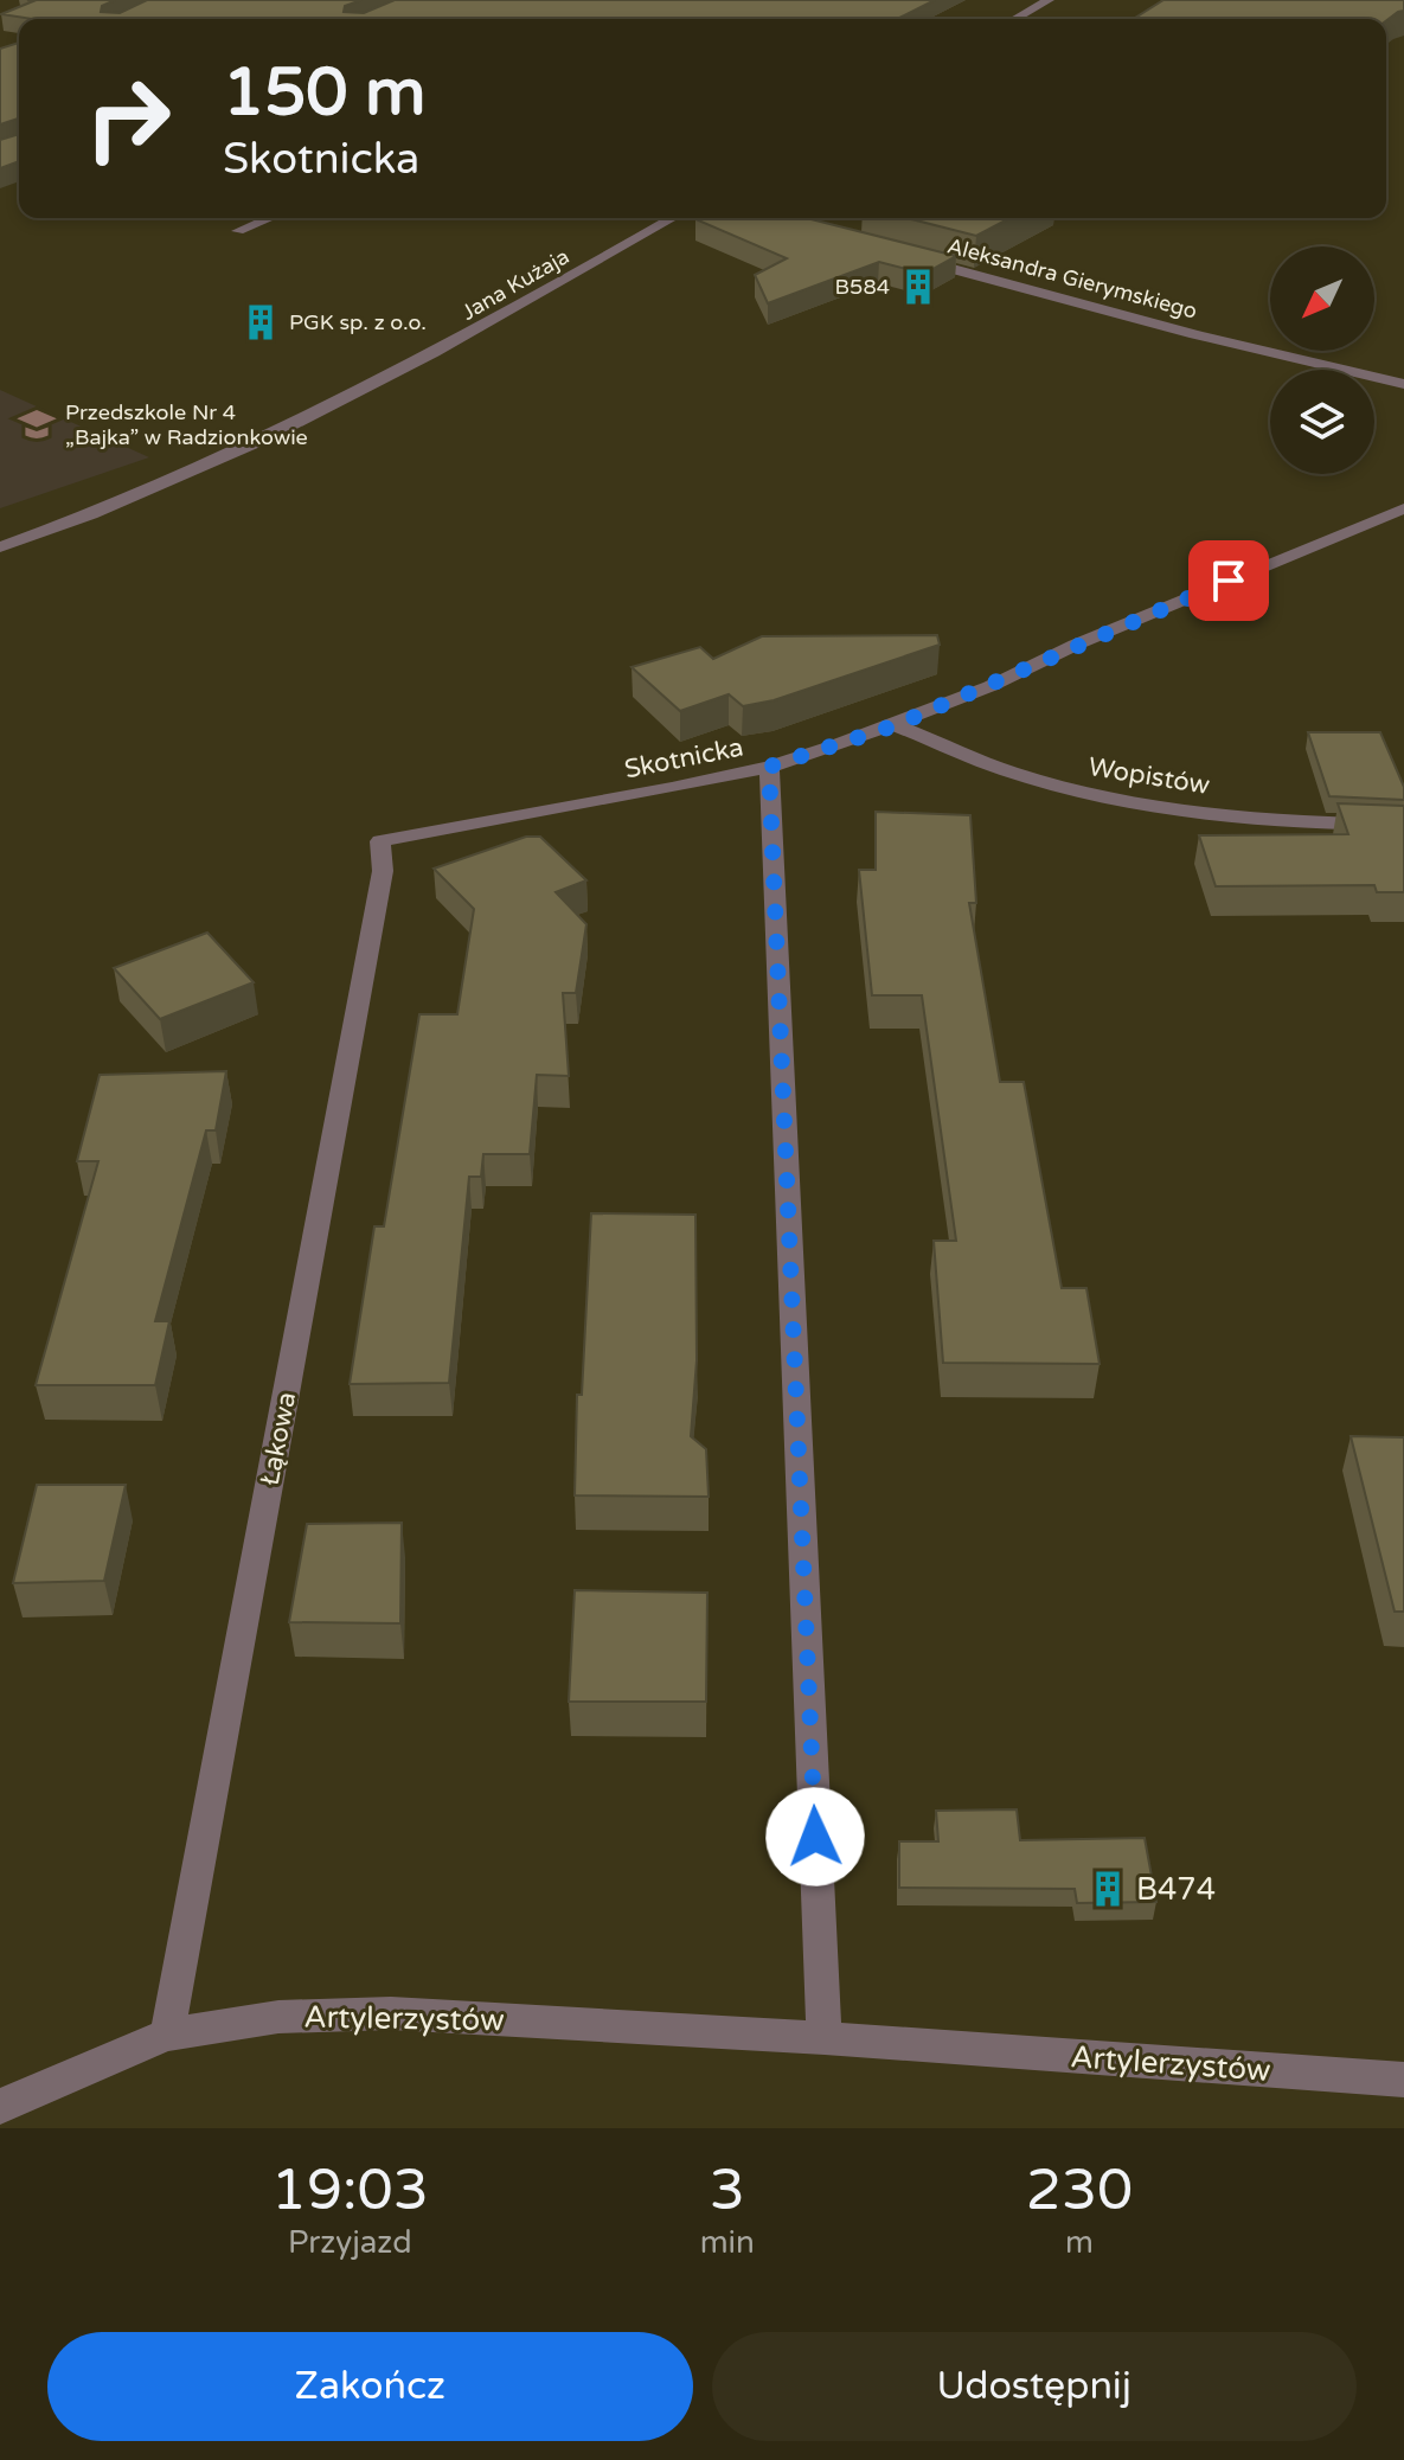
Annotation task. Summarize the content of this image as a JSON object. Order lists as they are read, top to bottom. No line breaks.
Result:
{"streets":{"street":["Aleksandra Gierymskiego","Jana Kużaja","Skotnicka","Wopistów","Łąkowa","Artylerzystów"]},"crossings":[["Skotnicka","Wopistów"],["Skotnicka","Łąkowa"],["Łąkowa","Artylerzystów"]],"places":{"building":["B584","PGK sp. z o.o.","B474"],"school or university":["Przedszkole Nr 4 „Bajka” w Radzionkowie"]},"north":"bottom left","page":{"turn":["150 m","Skotnicka"],"eta":["19:03","Przyjazd","3","min","230","m"],"buttons":["Zakończ","Udostępnij"]}}
